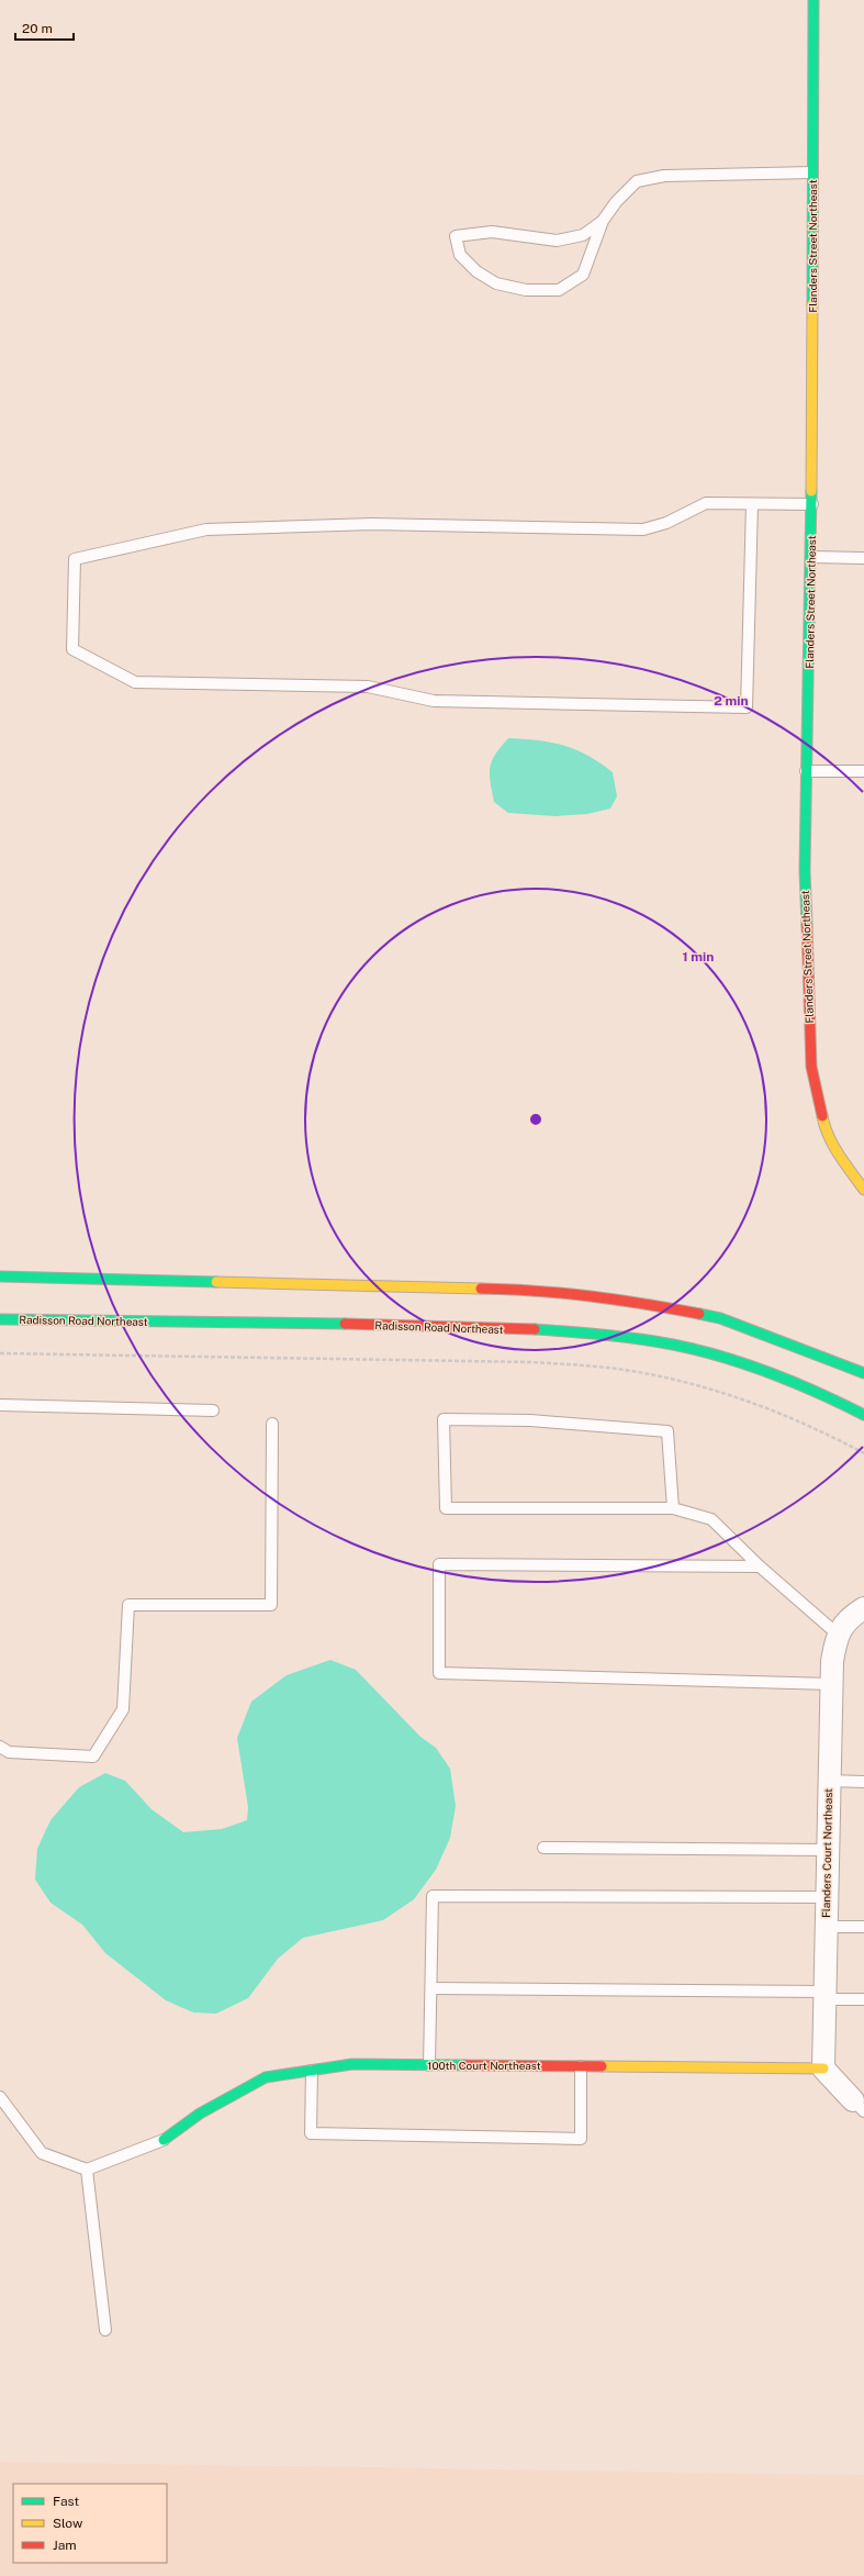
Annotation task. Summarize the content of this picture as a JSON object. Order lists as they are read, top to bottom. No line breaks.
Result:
{"streets":{"street":["Flanders Street Northeast","Radisson Road Northeast","Flanders Court Northeast","100th Court Northeast"]},"crossings":[["Flanders Court Northeast","100th Court Northeast"]],"legend":["Fast","Slow","Jam"],"scale_bar":"20 m","rings":["2 min","1 min"]}
